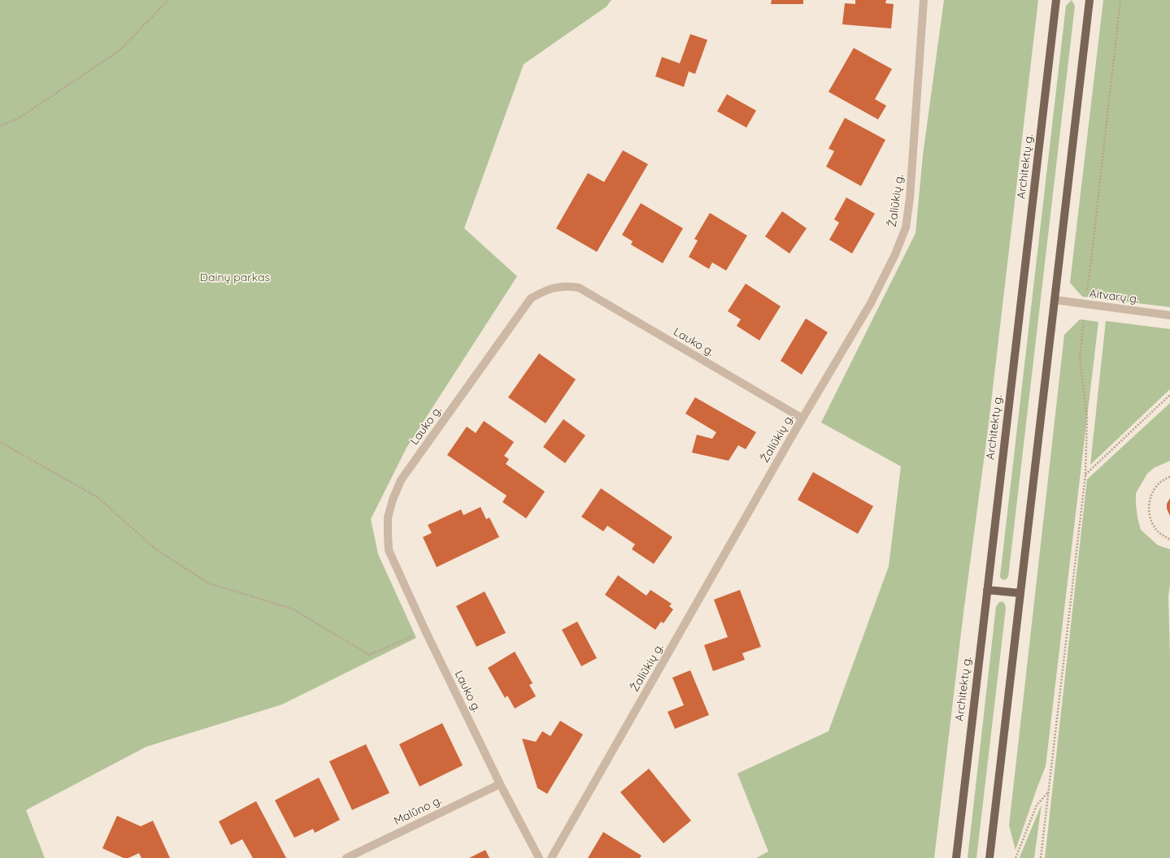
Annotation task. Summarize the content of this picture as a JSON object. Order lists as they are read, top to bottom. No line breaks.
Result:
{"streets":{"main road":["Architektų g."],"street":["Žaliūkių g.","Aitvarų g.","Lauko g.","Malūno g."]},"crossings":[["Žaliūkių g.","Lauko g."],["Lauko g.","Malūno g."]],"parks":["Dainų parkas"]}
